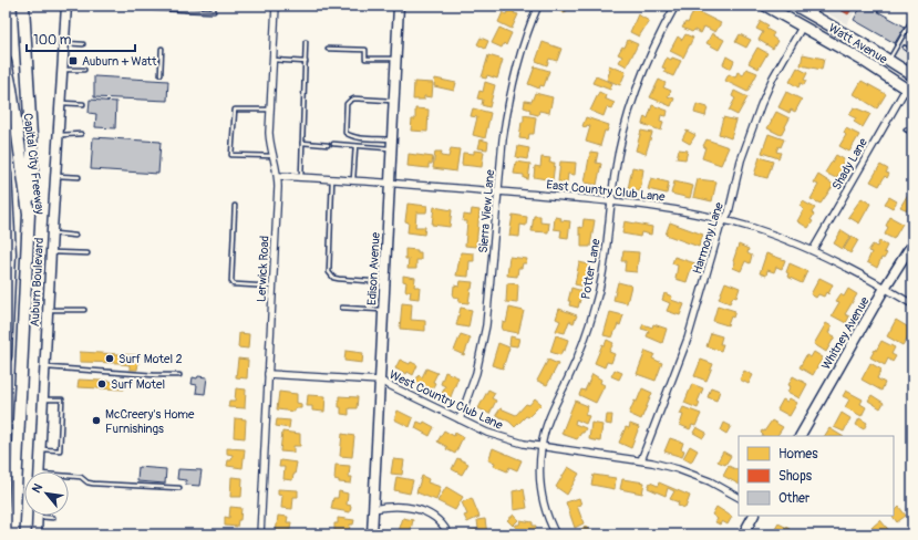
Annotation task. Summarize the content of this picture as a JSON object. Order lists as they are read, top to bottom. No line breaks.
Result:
{"streets":{"highway":["Capital City Freeway"],"main road":["Watt Avenue"],"street":["Shady Lane","East Country Club Lane","Sierra View Lane","Harmony Lane","Lerwick Road","Edison Avenue","Potter Lane","Auburn Boulevard","Whitney Avenue","West Country Club Lane"]},"crossings":[["Watt Avenue","Shady Lane"],["Watt Avenue","Harmony Lane"],["Shady Lane","East Country Club Lane"],["East Country Club Lane","Sierra View Lane"],["East Country Club Lane","Harmony Lane"],["East Country Club Lane","Lerwick Road"],["East Country Club Lane","Edison Avenue"],["East Country Club Lane","Potter Lane"],["East Country Club Lane","Whitney Avenue"],["Sierra View Lane","West Country Club Lane"],["Harmony Lane","West Country Club Lane"],["Lerwick Road","West Country Club Lane"],["Edison Avenue","West Country Club Lane"],["Potter Lane","West Country Club Lane"]],"places":{"transit":["Auburn + Watt"],"other":["Surf Motel 2","Surf Motel","McCreery's Home Furnishings"]},"legend":["Homes","Shops","Other"],"scale_bar":"100 m","north":"top left"}
